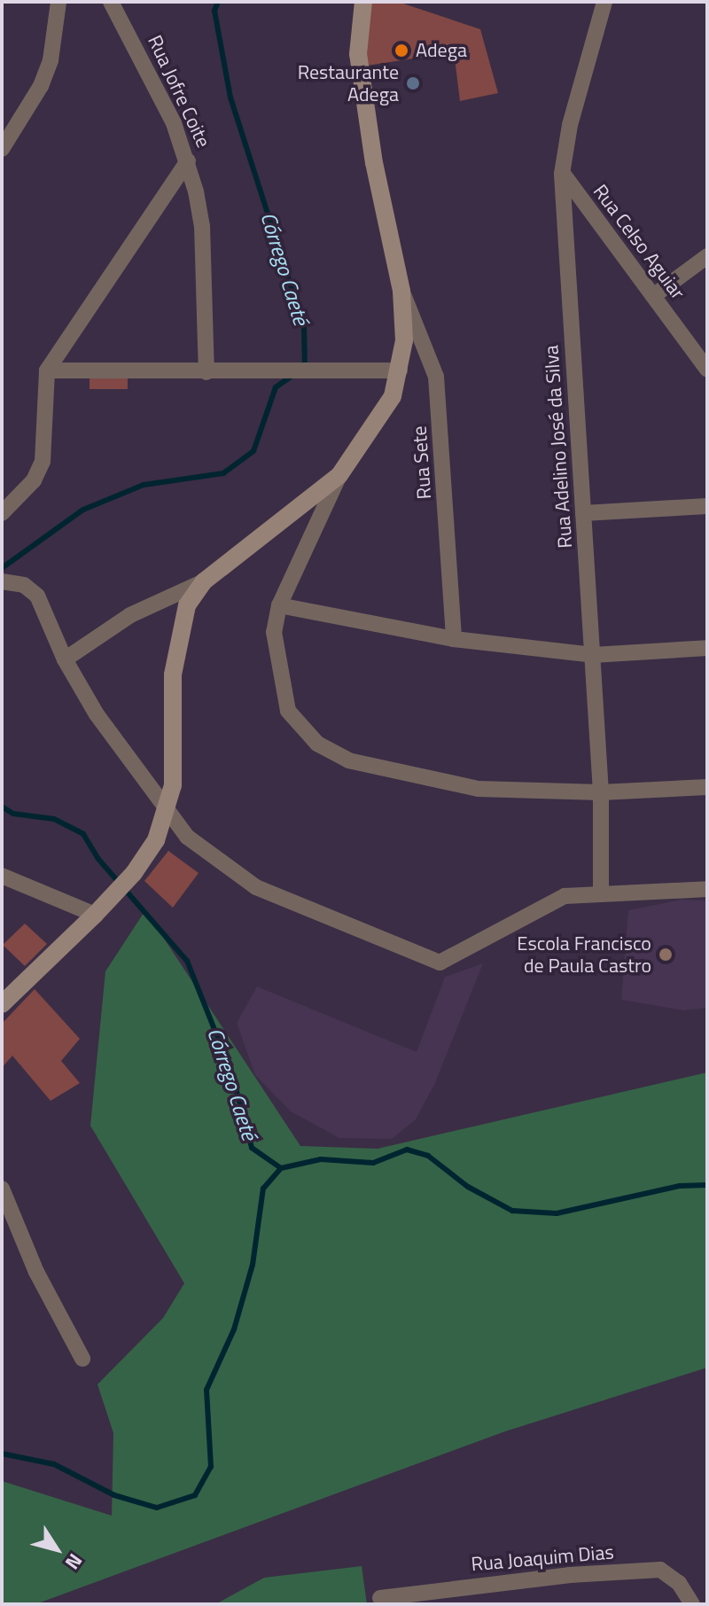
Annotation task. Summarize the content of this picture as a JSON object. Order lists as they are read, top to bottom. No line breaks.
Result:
{"streets":{"street":["Rua Jofre Coite","Rua Celso Aguiar","Rua Adelino José da Silva","Rua Sete","Rua Joaquim Dias"]},"crossings":[["Rua Celso Aguiar","Rua Adelino José da Silva"]],"water":["Córrego Caeté"],"places":["Adega","Restaurante Adega","Escola Francisco de Paula Castro"],"north":"bottom right"}
